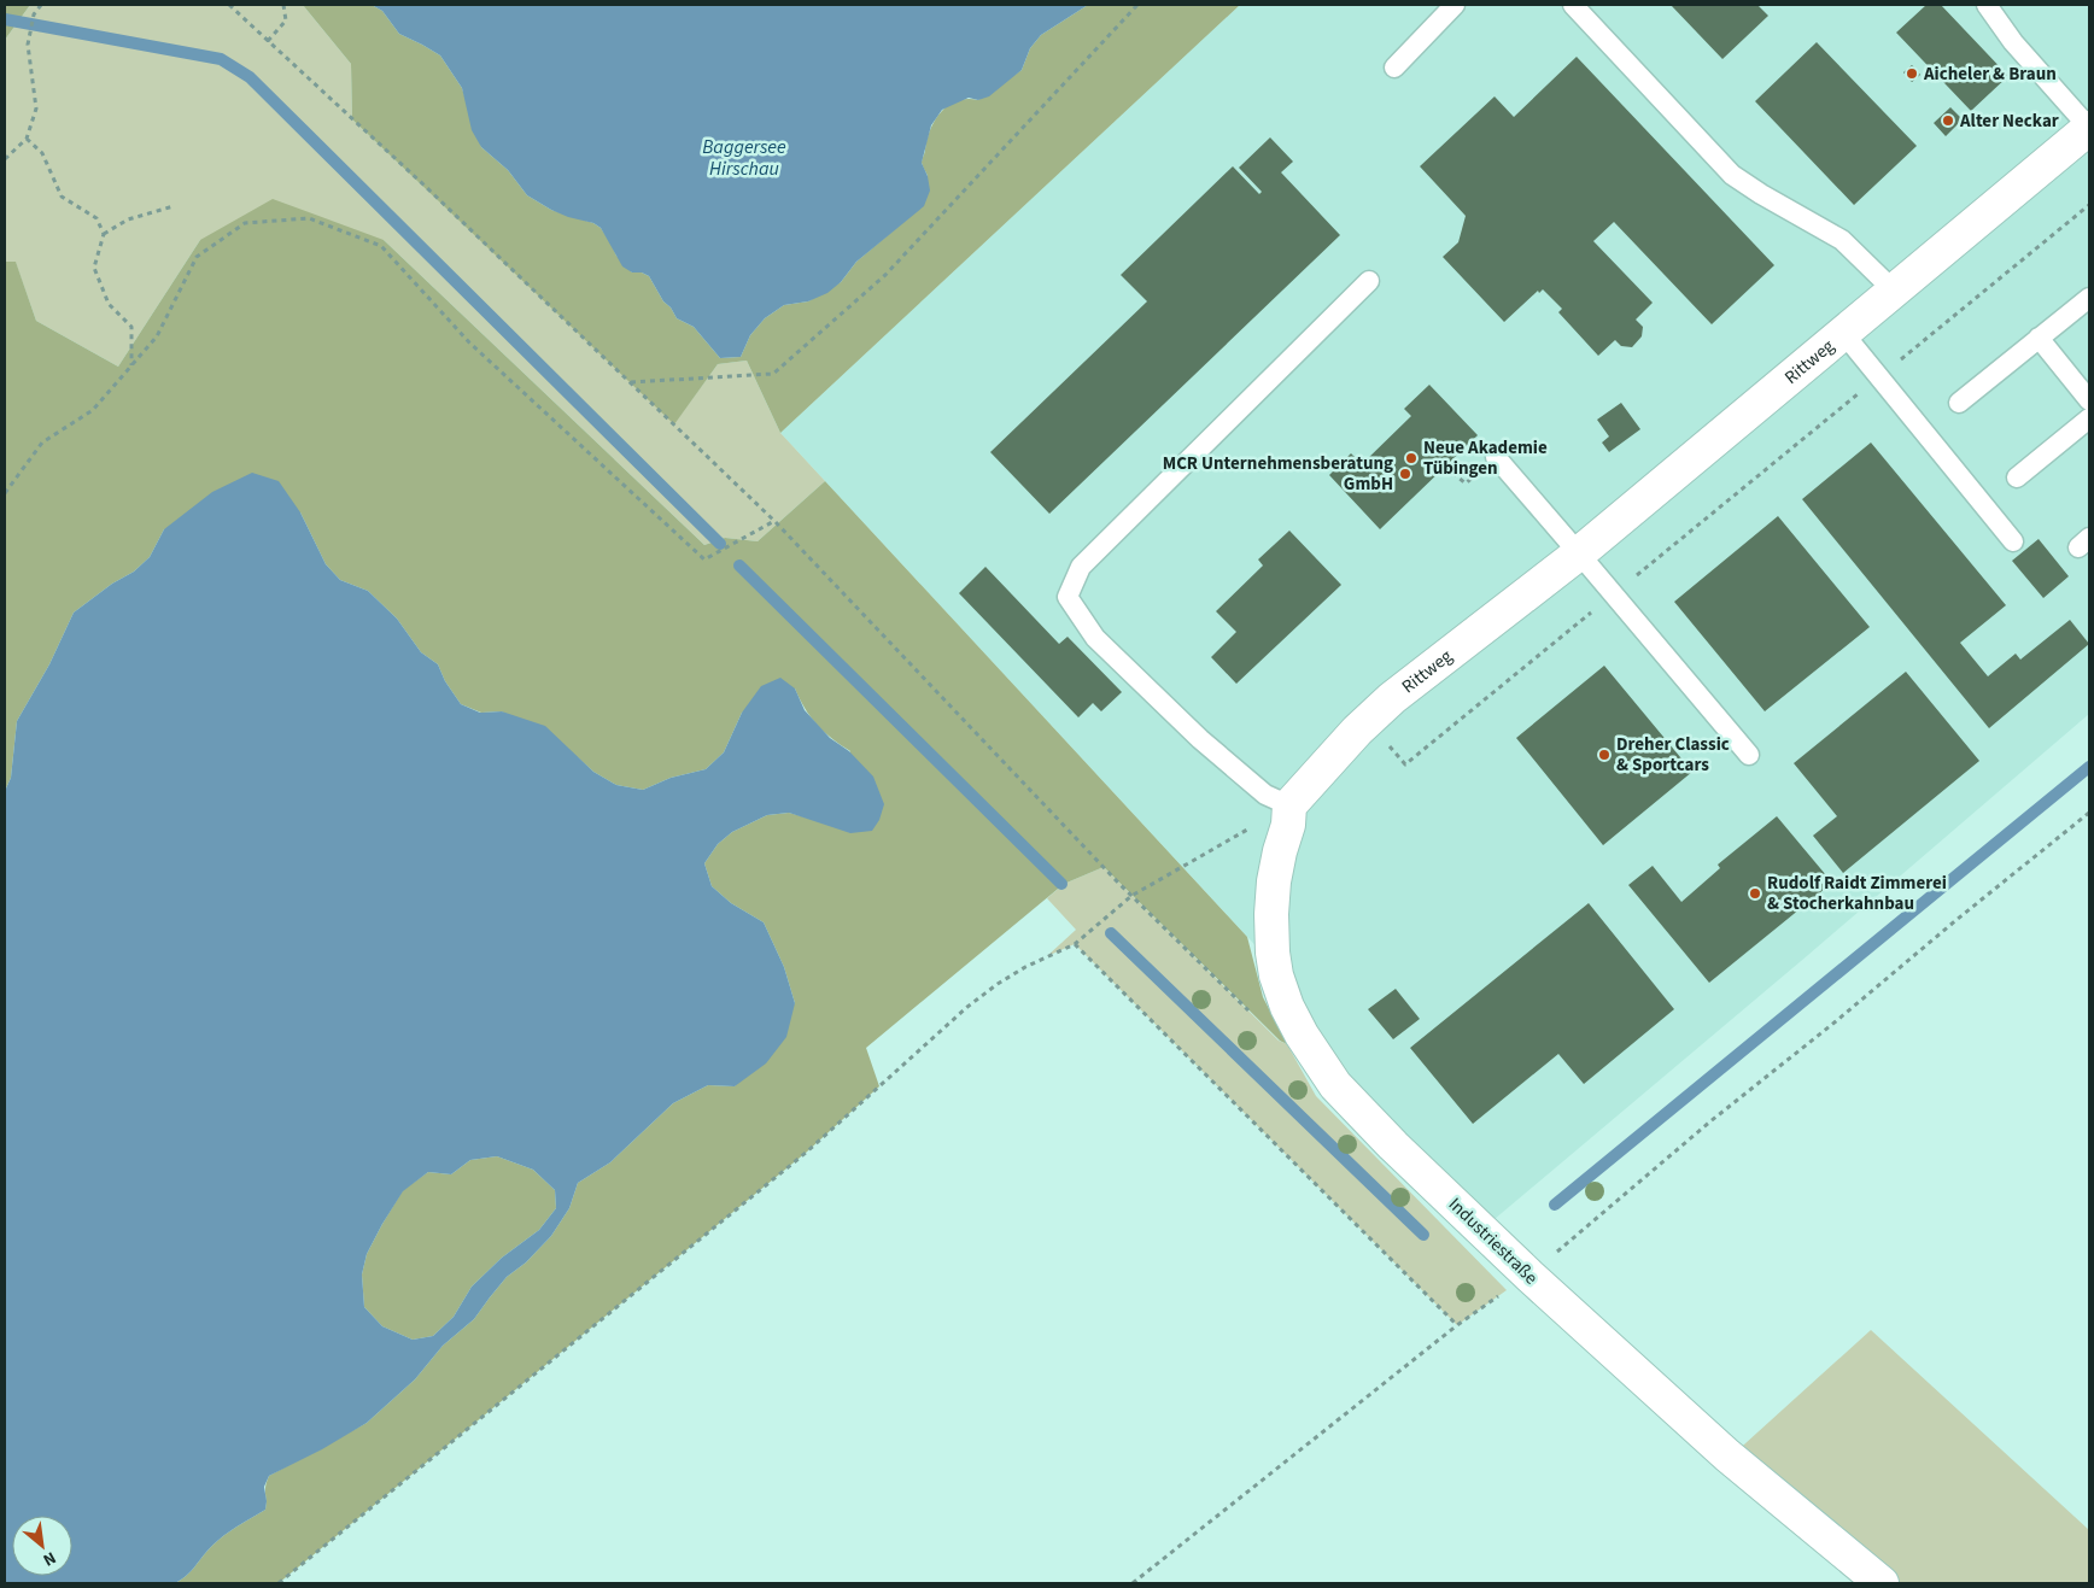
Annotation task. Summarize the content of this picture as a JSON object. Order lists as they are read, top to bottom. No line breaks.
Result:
{"streets":{"street":["Rittweg","Industriestraße"]},"crossings":[["Rittweg","Industriestraße"]],"water":["Baggersee Hirschau"],"places":["Aicheler & Braun","Alter Neckar","Neue Akademie Tübingen","MCR Unternehmensberatung GmbH","Dreher Classic & Sportcars","Rudolf Raidt Zimmerei & Stocherkahnbau"],"north":"bottom right"}
